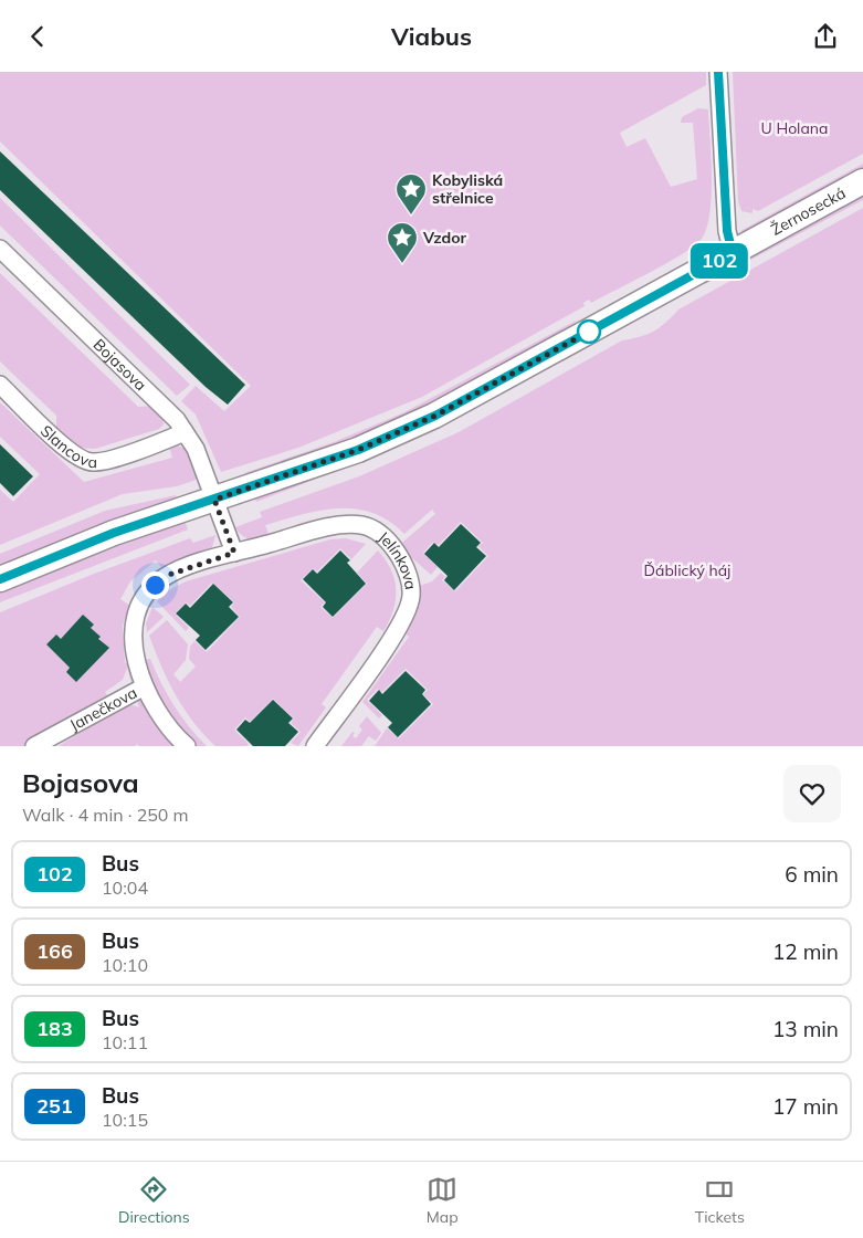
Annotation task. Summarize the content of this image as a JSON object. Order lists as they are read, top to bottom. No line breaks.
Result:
{"streets":{"street":["Žernosecká","Bojasova","Slancova","Jelínkova","Janečkova"]},"crossings":[["Žernosecká","Bojasova"],["Bojasova","Slancova"],["Jelínkova","Janečkova"]],"parks":["U Holana","Ďáblický háj"],"places":{"place":["Kobyliská střelnice","Vzdor"]},"lines":["bus line 102"],"page":{"header":"Viabus","on_map":"102","heading":["Bojasova","Walk · 4 min · 250 m"],"list":[{"mark":"102","name":"Bus","note":"10:04","value":"6 min"},{"mark":"166","name":"Bus","note":"10:10","value":"12 min"},{"mark":"183","name":"Bus","note":"10:11","value":"13 min"},{"mark":"251","name":"Bus","note":"10:15","value":"17 min"}],"tabs":["Directions","Map","Tickets"]}}
